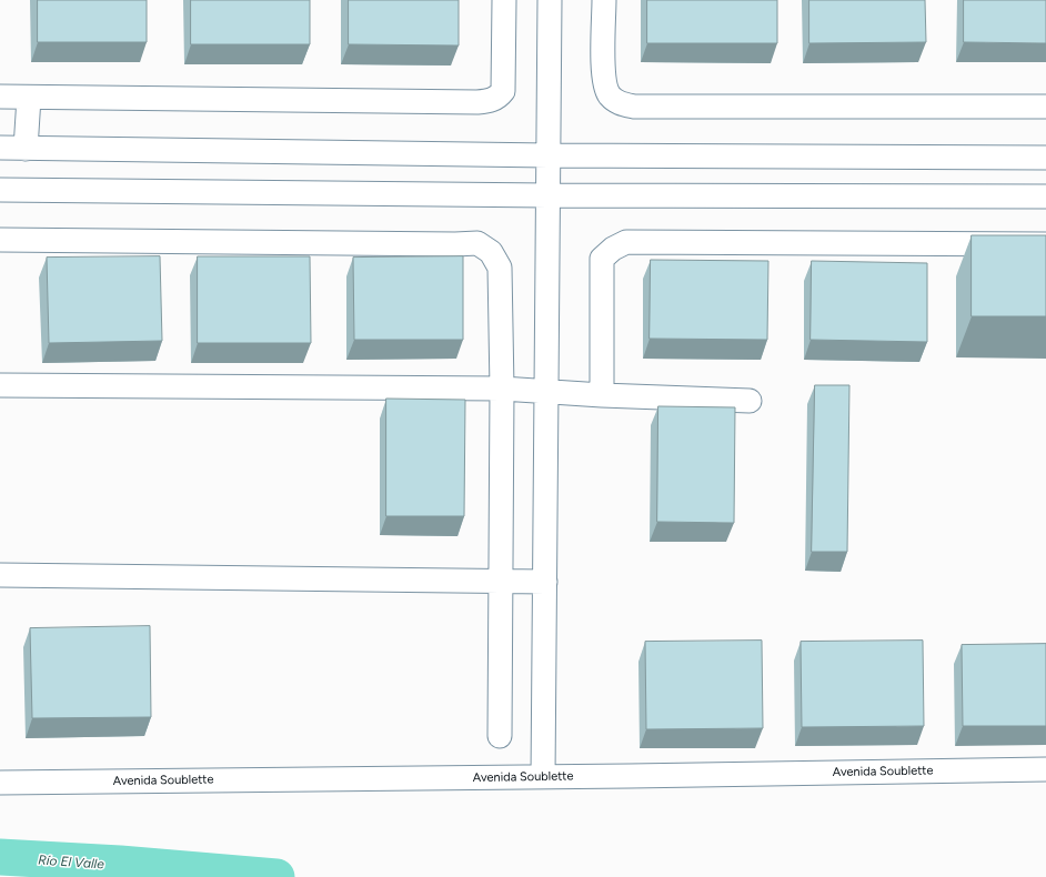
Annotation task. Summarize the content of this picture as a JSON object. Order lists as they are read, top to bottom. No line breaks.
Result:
{"streets":{"street":["Avenida Soublette"]},"water":["Río El Valle"]}
